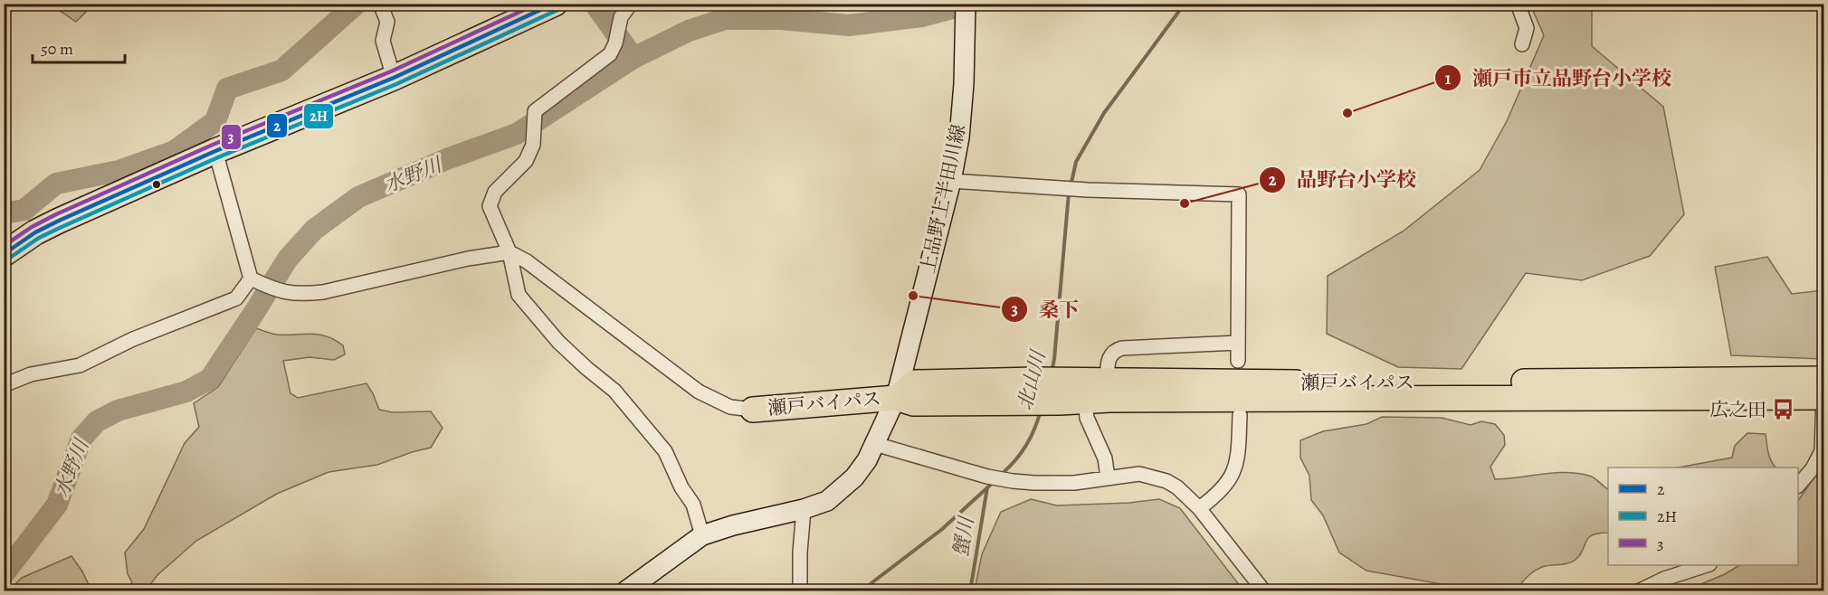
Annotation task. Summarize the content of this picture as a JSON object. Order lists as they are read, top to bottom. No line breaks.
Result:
{"streets":{"highway":["瀬戸バイパス"],"street":["上品野上半田川線"]},"crossings":[["上品野上半田川線","瀬戸バイパス"]],"water":["水野川","北山川","蟹川"],"places":{"other":["瀬戸市立品野台小学校","品野台小学校","桑下"],"bus stop":["広之田"]},"lines":["transit line 2","transit line 3","transit line 2H"],"legend":["2","2H","3"],"scale_bar":"50 m"}
